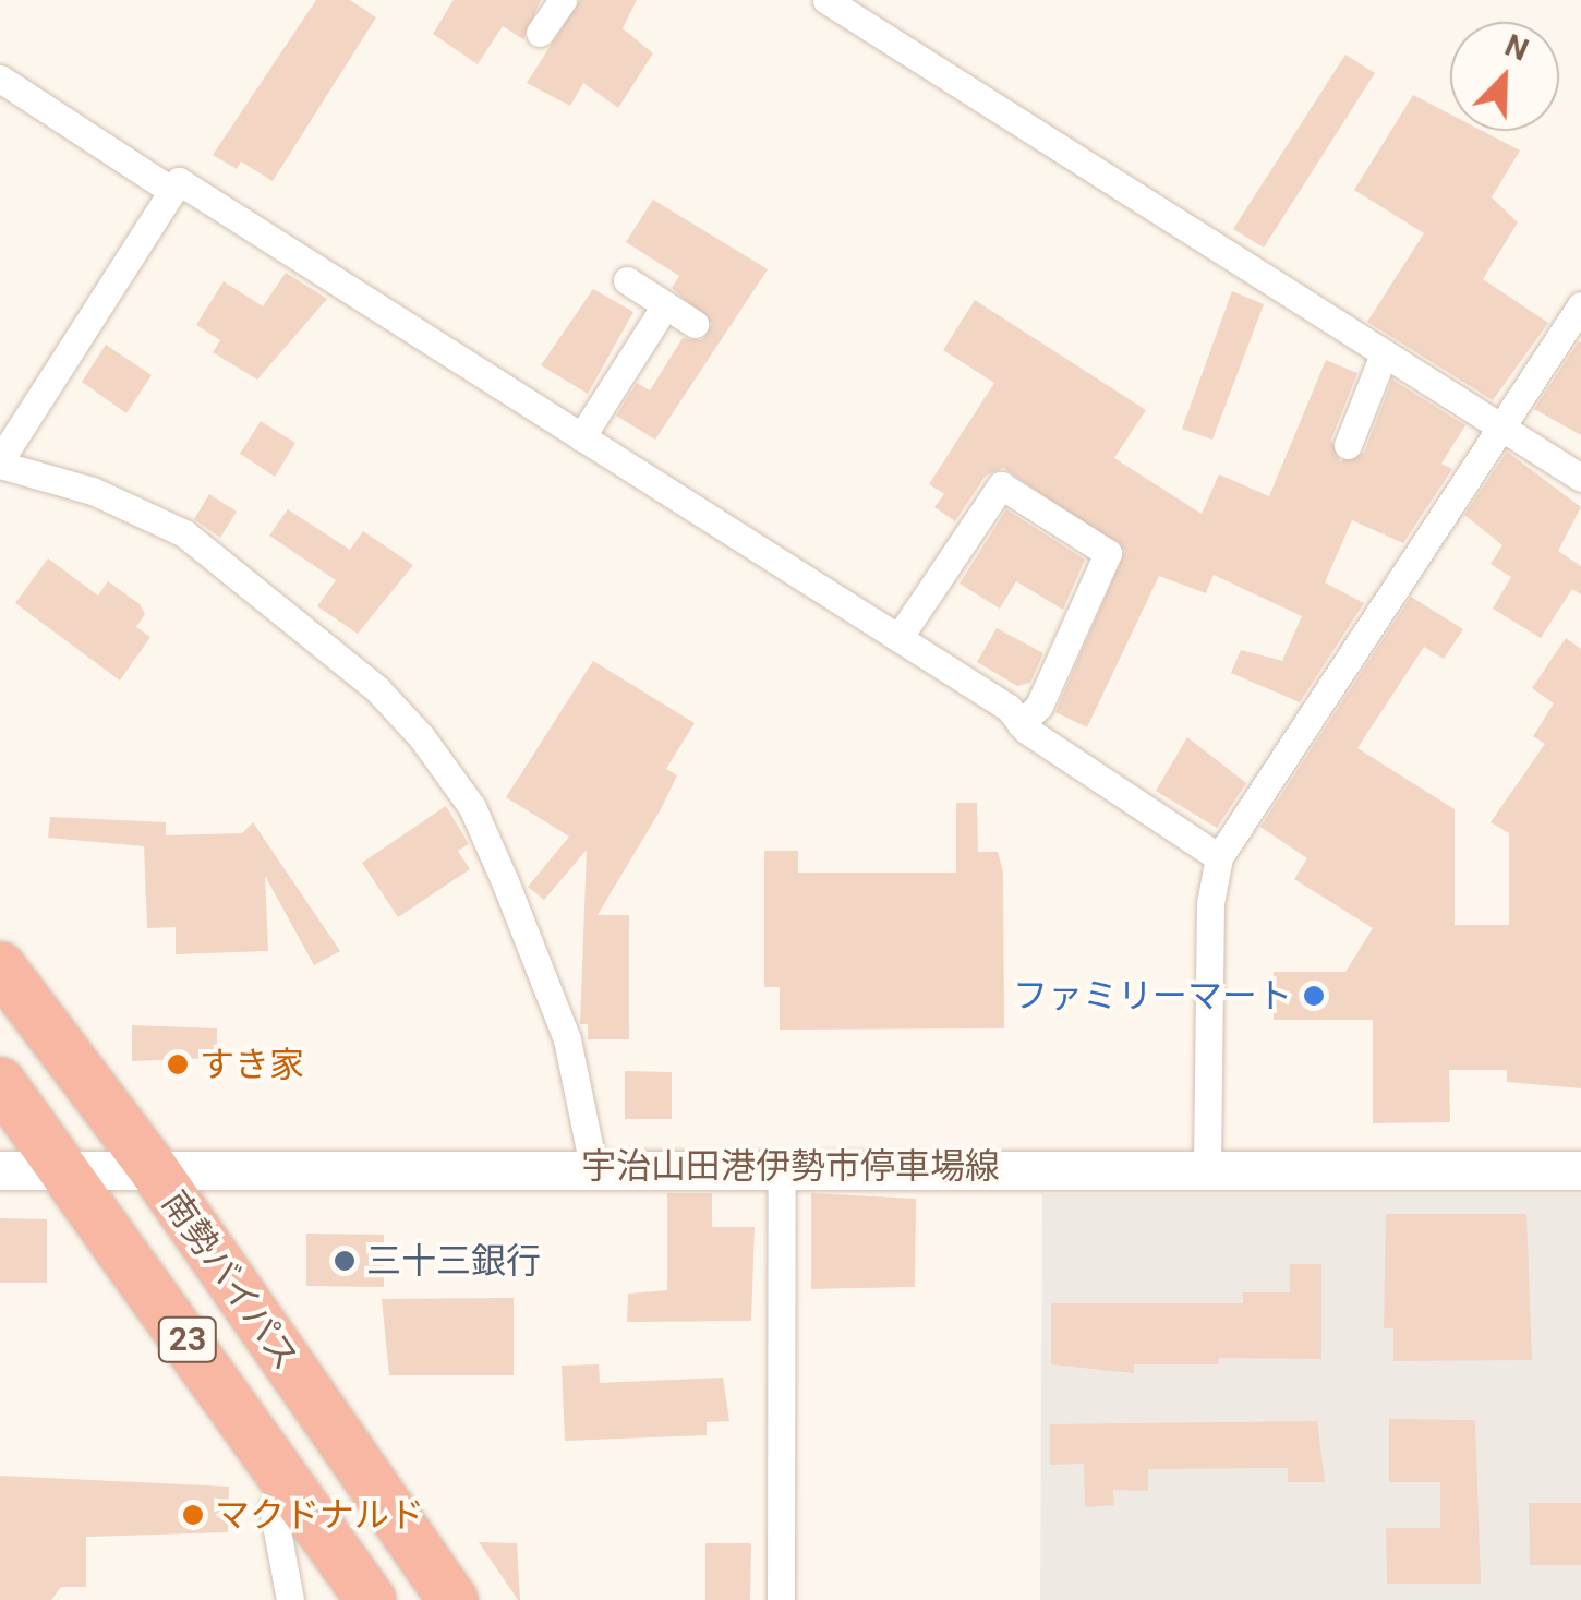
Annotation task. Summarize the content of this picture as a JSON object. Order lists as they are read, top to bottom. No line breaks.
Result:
{"streets":{"highway":["南勢バイパス","23"],"main road":["宇治山田港伊勢市停車場線"]},"crossings":[["宇治山田港伊勢市停車場線","南勢バイパス"]],"places":["ファミリーマート","すき家","三十三銀行","マクドナルド"],"north":"top right"}
